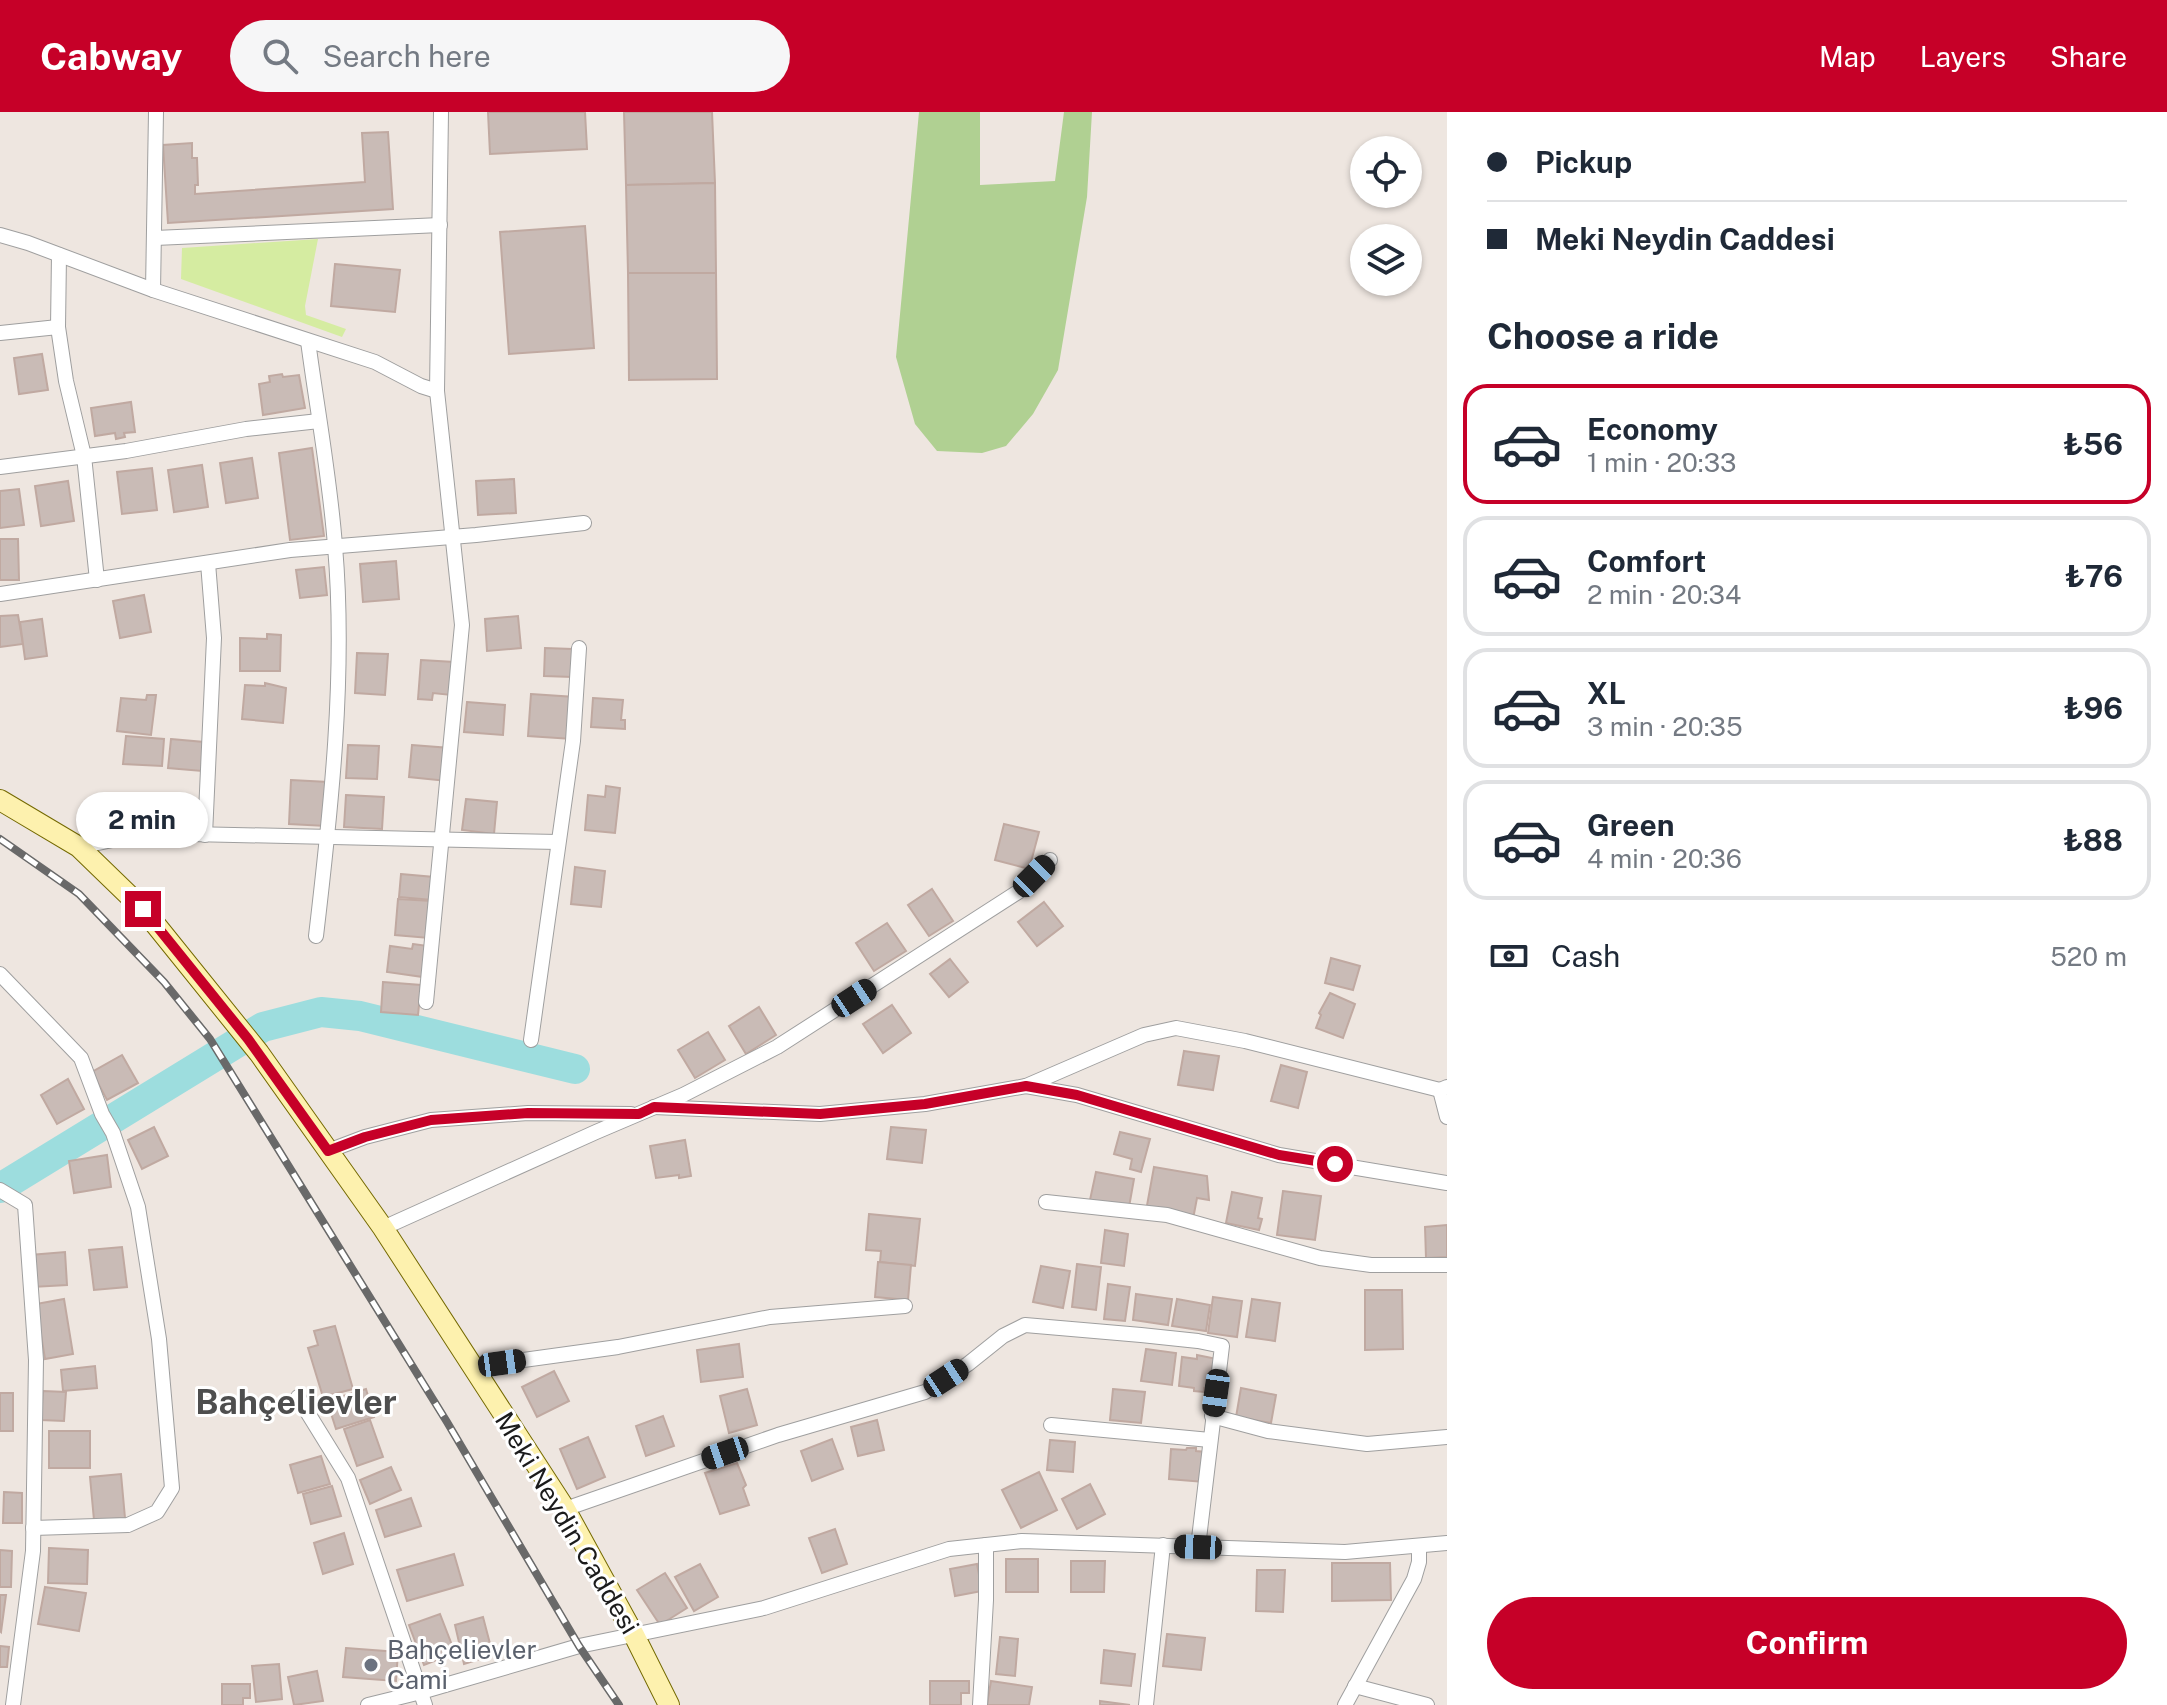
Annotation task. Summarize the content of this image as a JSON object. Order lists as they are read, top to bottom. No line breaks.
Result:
{"streets":{"street":["Meki Neydin Caddesi"]},"districts":["Bahçelievler"],"places":["Bahçelievler Cami"],"page":{"header":"Cabway","search":"Search here","nav":["Map","Layers","Share"],"banner":["Pickup","Meki Neydin Caddesi"],"heading":"Choose a ride","list":[{"name":"Economy","note":"1 min · 20:33","value":"₺56"},{"name":"Comfort","note":"2 min · 20:34","value":"₺76"},{"name":"XL","note":"3 min · 20:35","value":"₺96"},{"name":"Green","note":"4 min · 20:36","value":"₺88"}],"bubble":"2 min","pay":["Cash","520 m"],"buttons":"Confirm"}}
